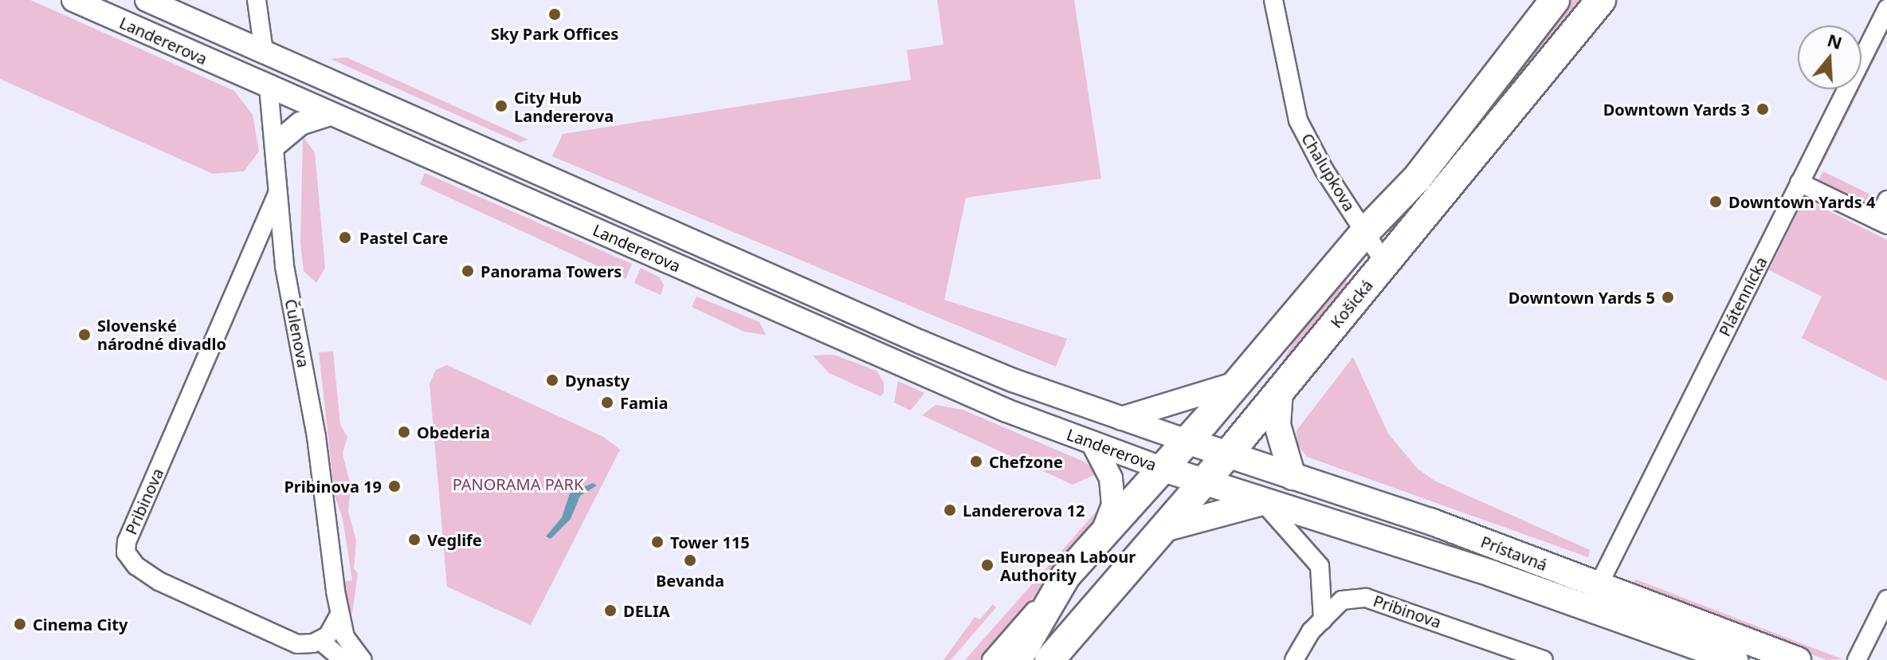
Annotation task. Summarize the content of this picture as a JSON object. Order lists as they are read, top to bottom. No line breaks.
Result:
{"streets":{"main road":["Landererova","Košická","Prístavná"],"street":["Chalupkova","Plátennícka","Čulenova","Pribinova"]},"crossings":[["Landererova","Košická"],["Landererova","Čulenova"],["Landererova","Prístavná"],["Chalupkova","Košická"],["Plátennícka","Prístavná"],["Košická","Prístavná"],["Čulenova","Pribinova"]],"parks":["PANORAMA PARK"],"places":["Sky Park Offices","City Hub Landererova","Downtown Yards 3","Downtown Yards 4","Pastel Care","Panorama Towers","Downtown Yards 5","Slovenské národné divadlo","Dynasty","Famia","Obederia","Chefzone","Pribinova 19","Landererova 12","Veglife","Tower 115","Bevanda","European Labour Authority","DELIA","Cinema City"],"north":"top"}
